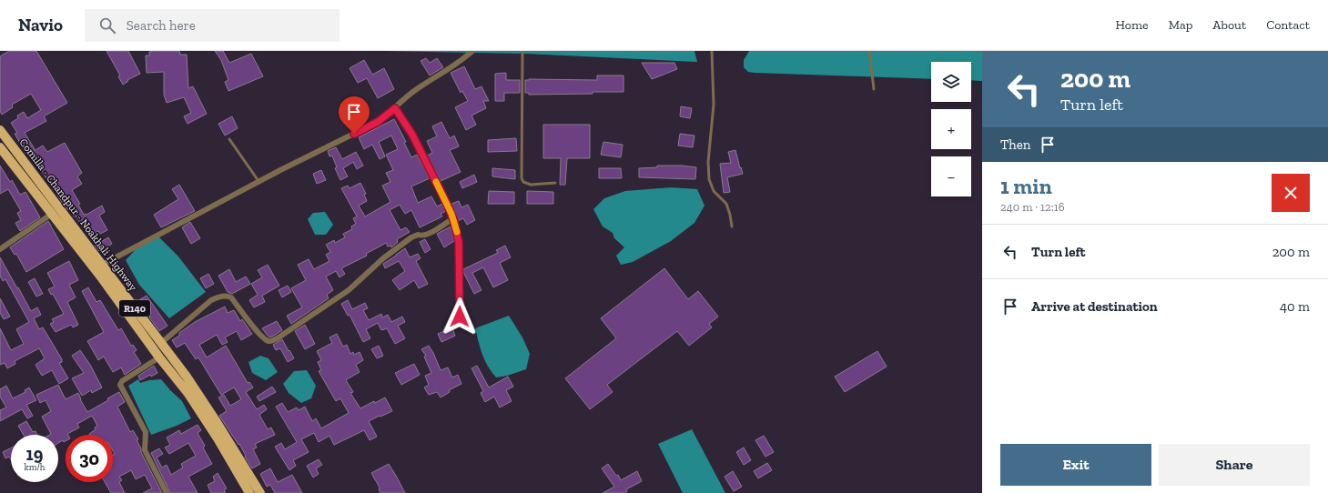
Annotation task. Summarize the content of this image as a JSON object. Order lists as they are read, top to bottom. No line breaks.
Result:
{"streets":{"main road":["Comilla - Chandpur - Noakhali Highway","R140"]},"page":{"header":"Navio","search":"Search here","nav":["Home","Map","About","Contact"],"turn":["200 m","Turn left"],"map_buttons":["+","−"],"then":"Then","heading":["1 min","240 m · 12:16"],"list":[{"name":"Turn left","value":"200 m"},{"name":"Arrive at destination","value":"40 m"}],"speed":"19 km/h","limit":"30","buttons":["Exit","Share"]}}
